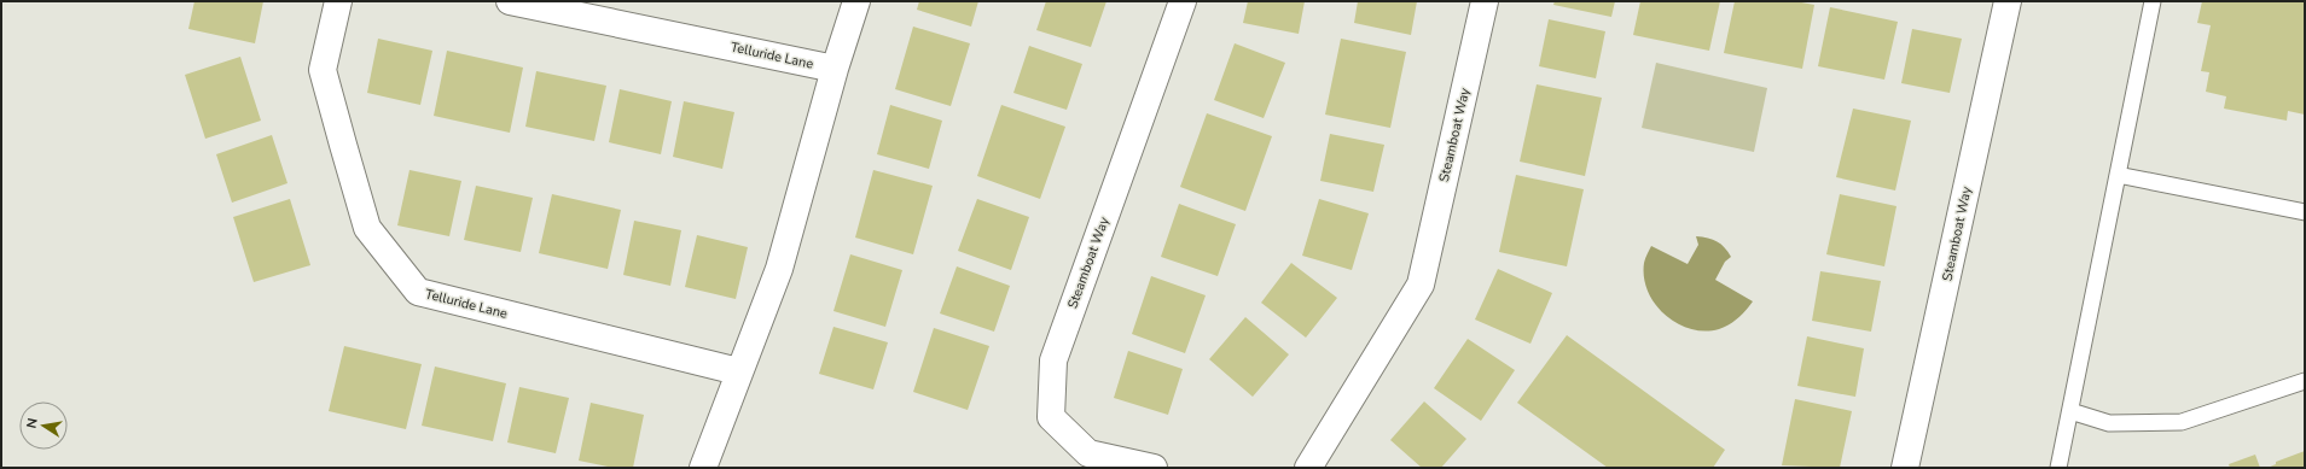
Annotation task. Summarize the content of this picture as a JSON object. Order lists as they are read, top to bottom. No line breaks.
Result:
{"streets":{"street":["Telluride Lane","Steamboat Way"]},"north":"left"}
